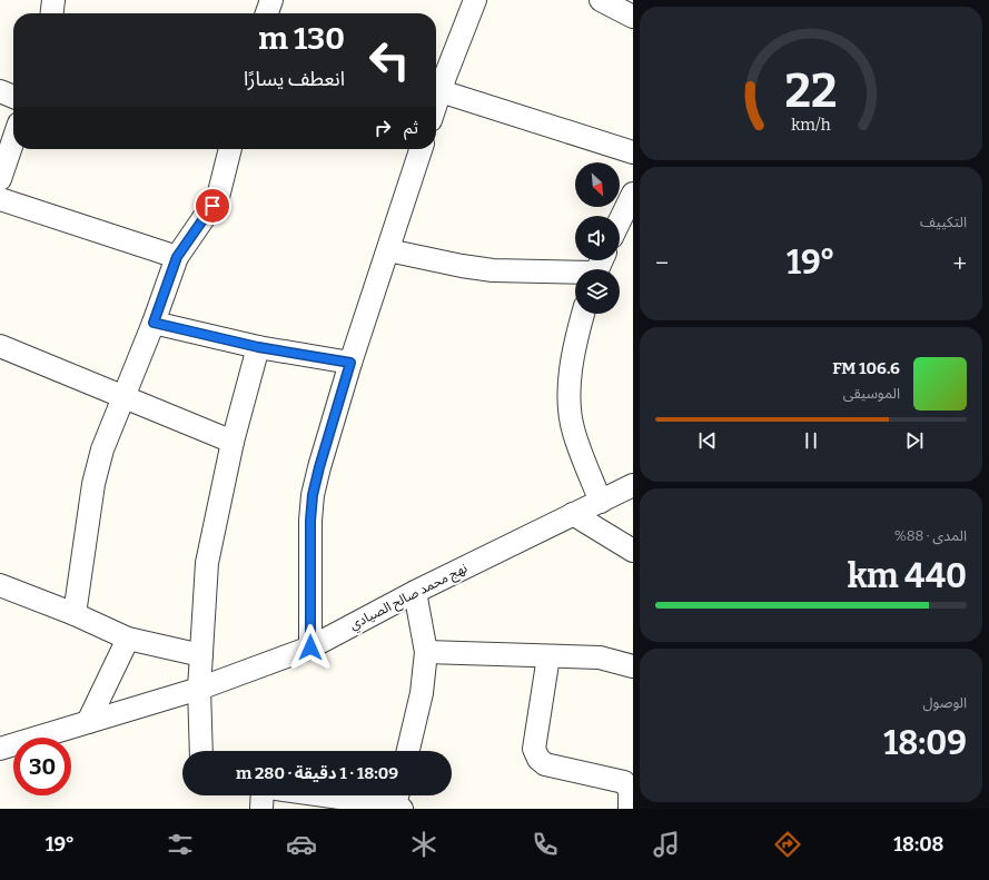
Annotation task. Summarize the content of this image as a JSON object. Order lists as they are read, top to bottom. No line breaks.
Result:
{"streets":{"street":["نهج محمد صالح الصيادي"]},"north":"bottom right","page":{"turn":["130 m","انعطف يسارًا"],"then":"ثم","tile":["التكييف",["المدى · 88%","440 km"],["الوصول","18:09"]],"heat":["−","19°","+"],"song":["106.6 FM","الموسيقى"],"limit":"30","trip":"18:09 · 1 دقيقة · 280 m","tabs":["18:08","19°"],"gauge":["22","km/h"]}}
